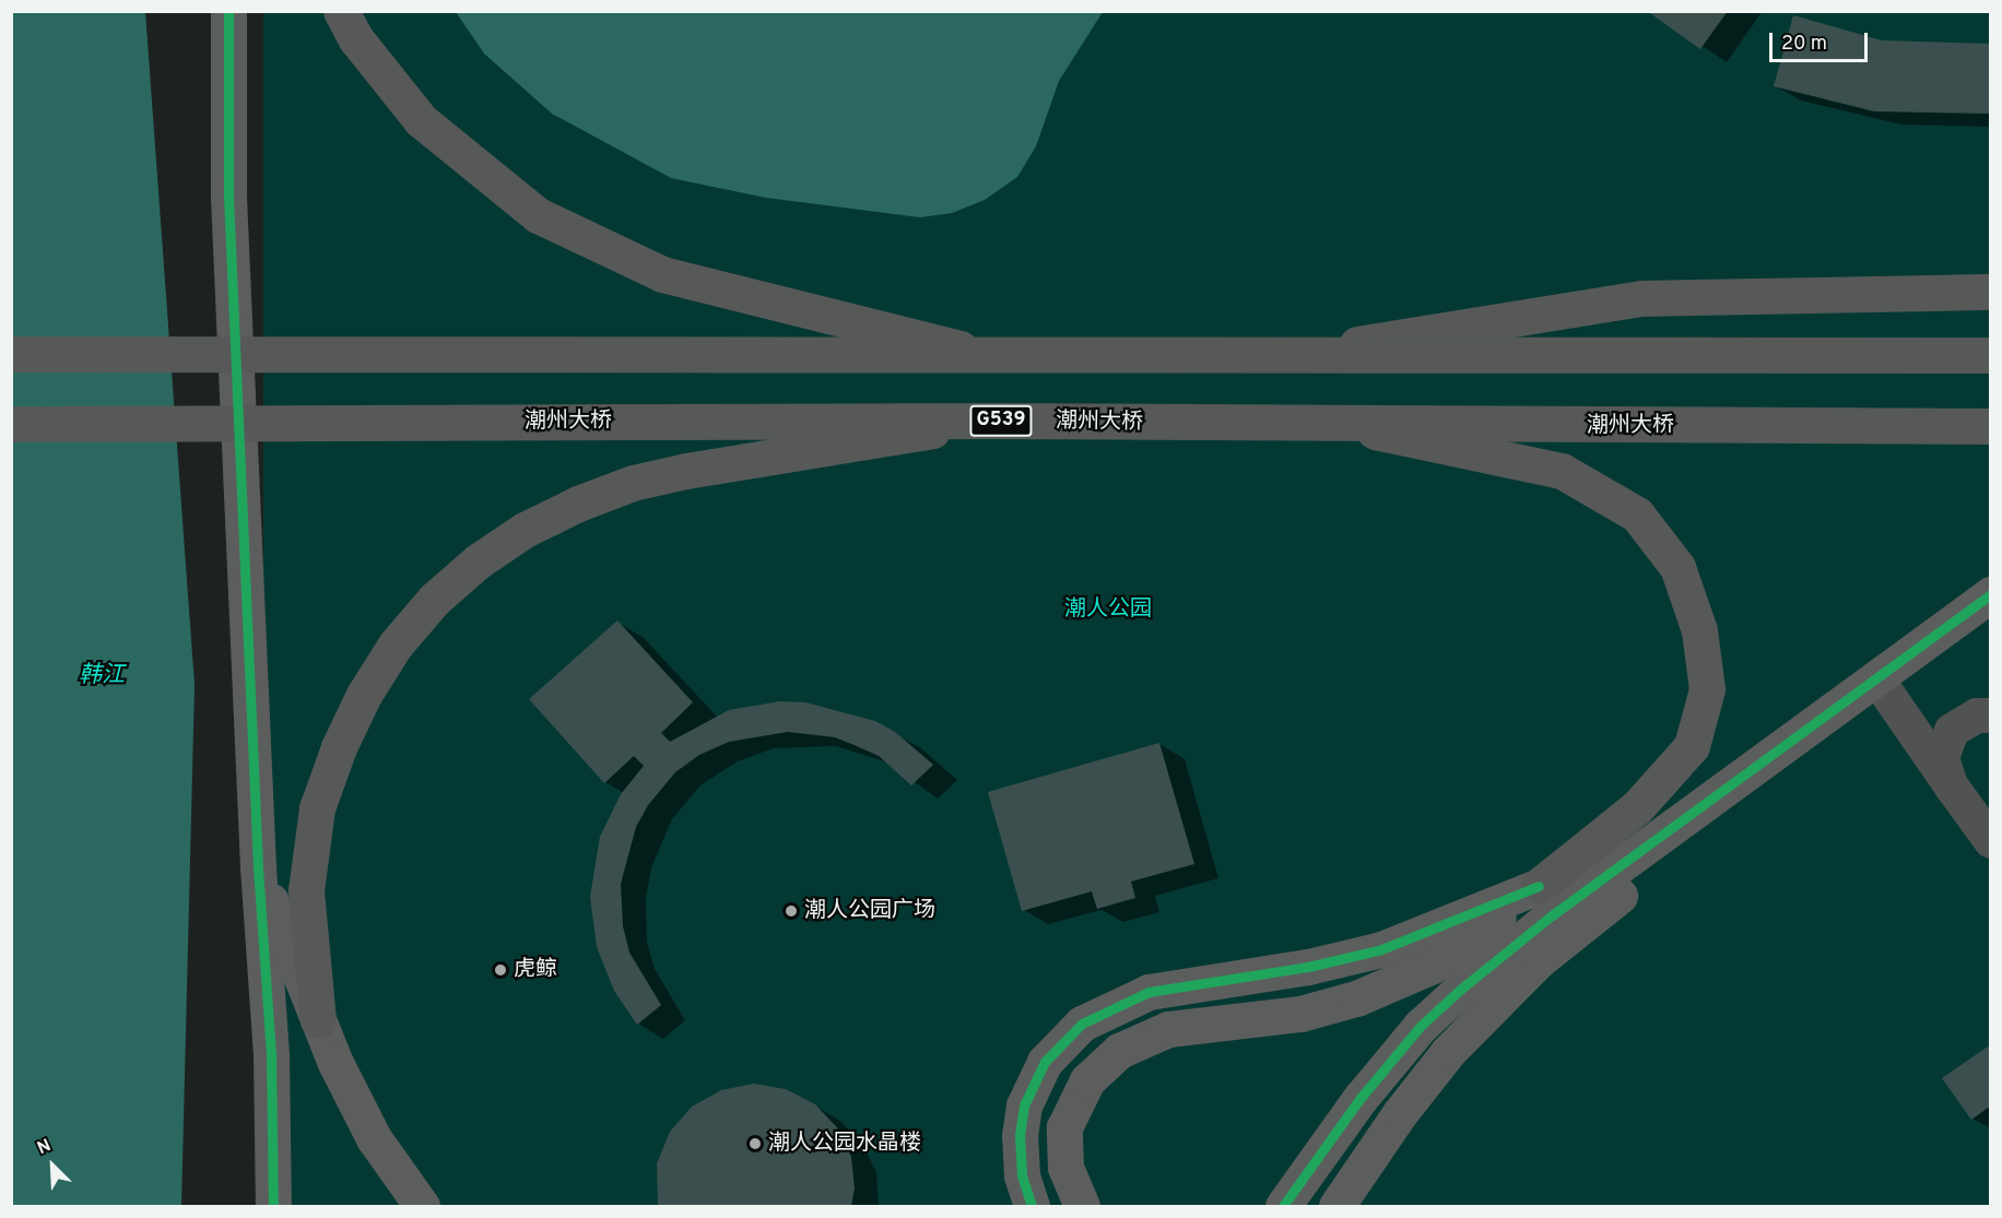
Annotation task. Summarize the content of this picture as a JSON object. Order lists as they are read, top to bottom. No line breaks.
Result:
{"streets":{"highway":["G539","潮州大桥"]},"water":["韩江"],"parks":["潮人公园"],"places":["潮人公园广场","虎鲸","潮人公园水晶楼"],"scale_bar":"20 m","north":"top left"}
